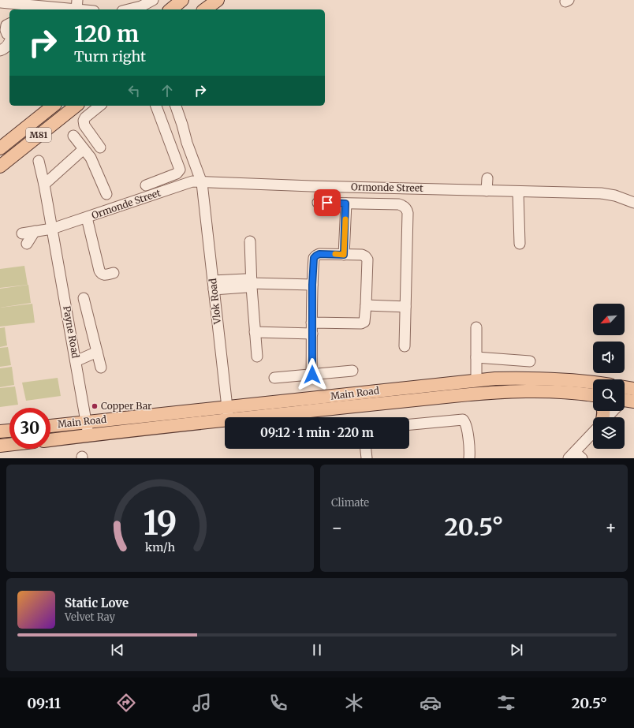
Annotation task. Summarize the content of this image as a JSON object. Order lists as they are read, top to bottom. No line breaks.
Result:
{"streets":{"main road":["M81","Main Road"],"street":["Ormonde Street","Vlok Road","Payne Road"]},"crossings":[["Ormonde Street","Vlok Road"],["Ormonde Street","Payne Road"],["Vlok Road","Main Road"],["Payne Road","Main Road"]],"places":["Copper Bar"],"north":"bottom left","page":{"turn":["120 m","Turn right"],"limit":"30","trip":"09:12 · 1 min · 220 m","tile":"Climate","heat":["−","20.5°","+"],"song":["Static Love","Velvet Ray"],"tabs":["09:11","20.5°"],"gauge":["19","km/h"]}}
